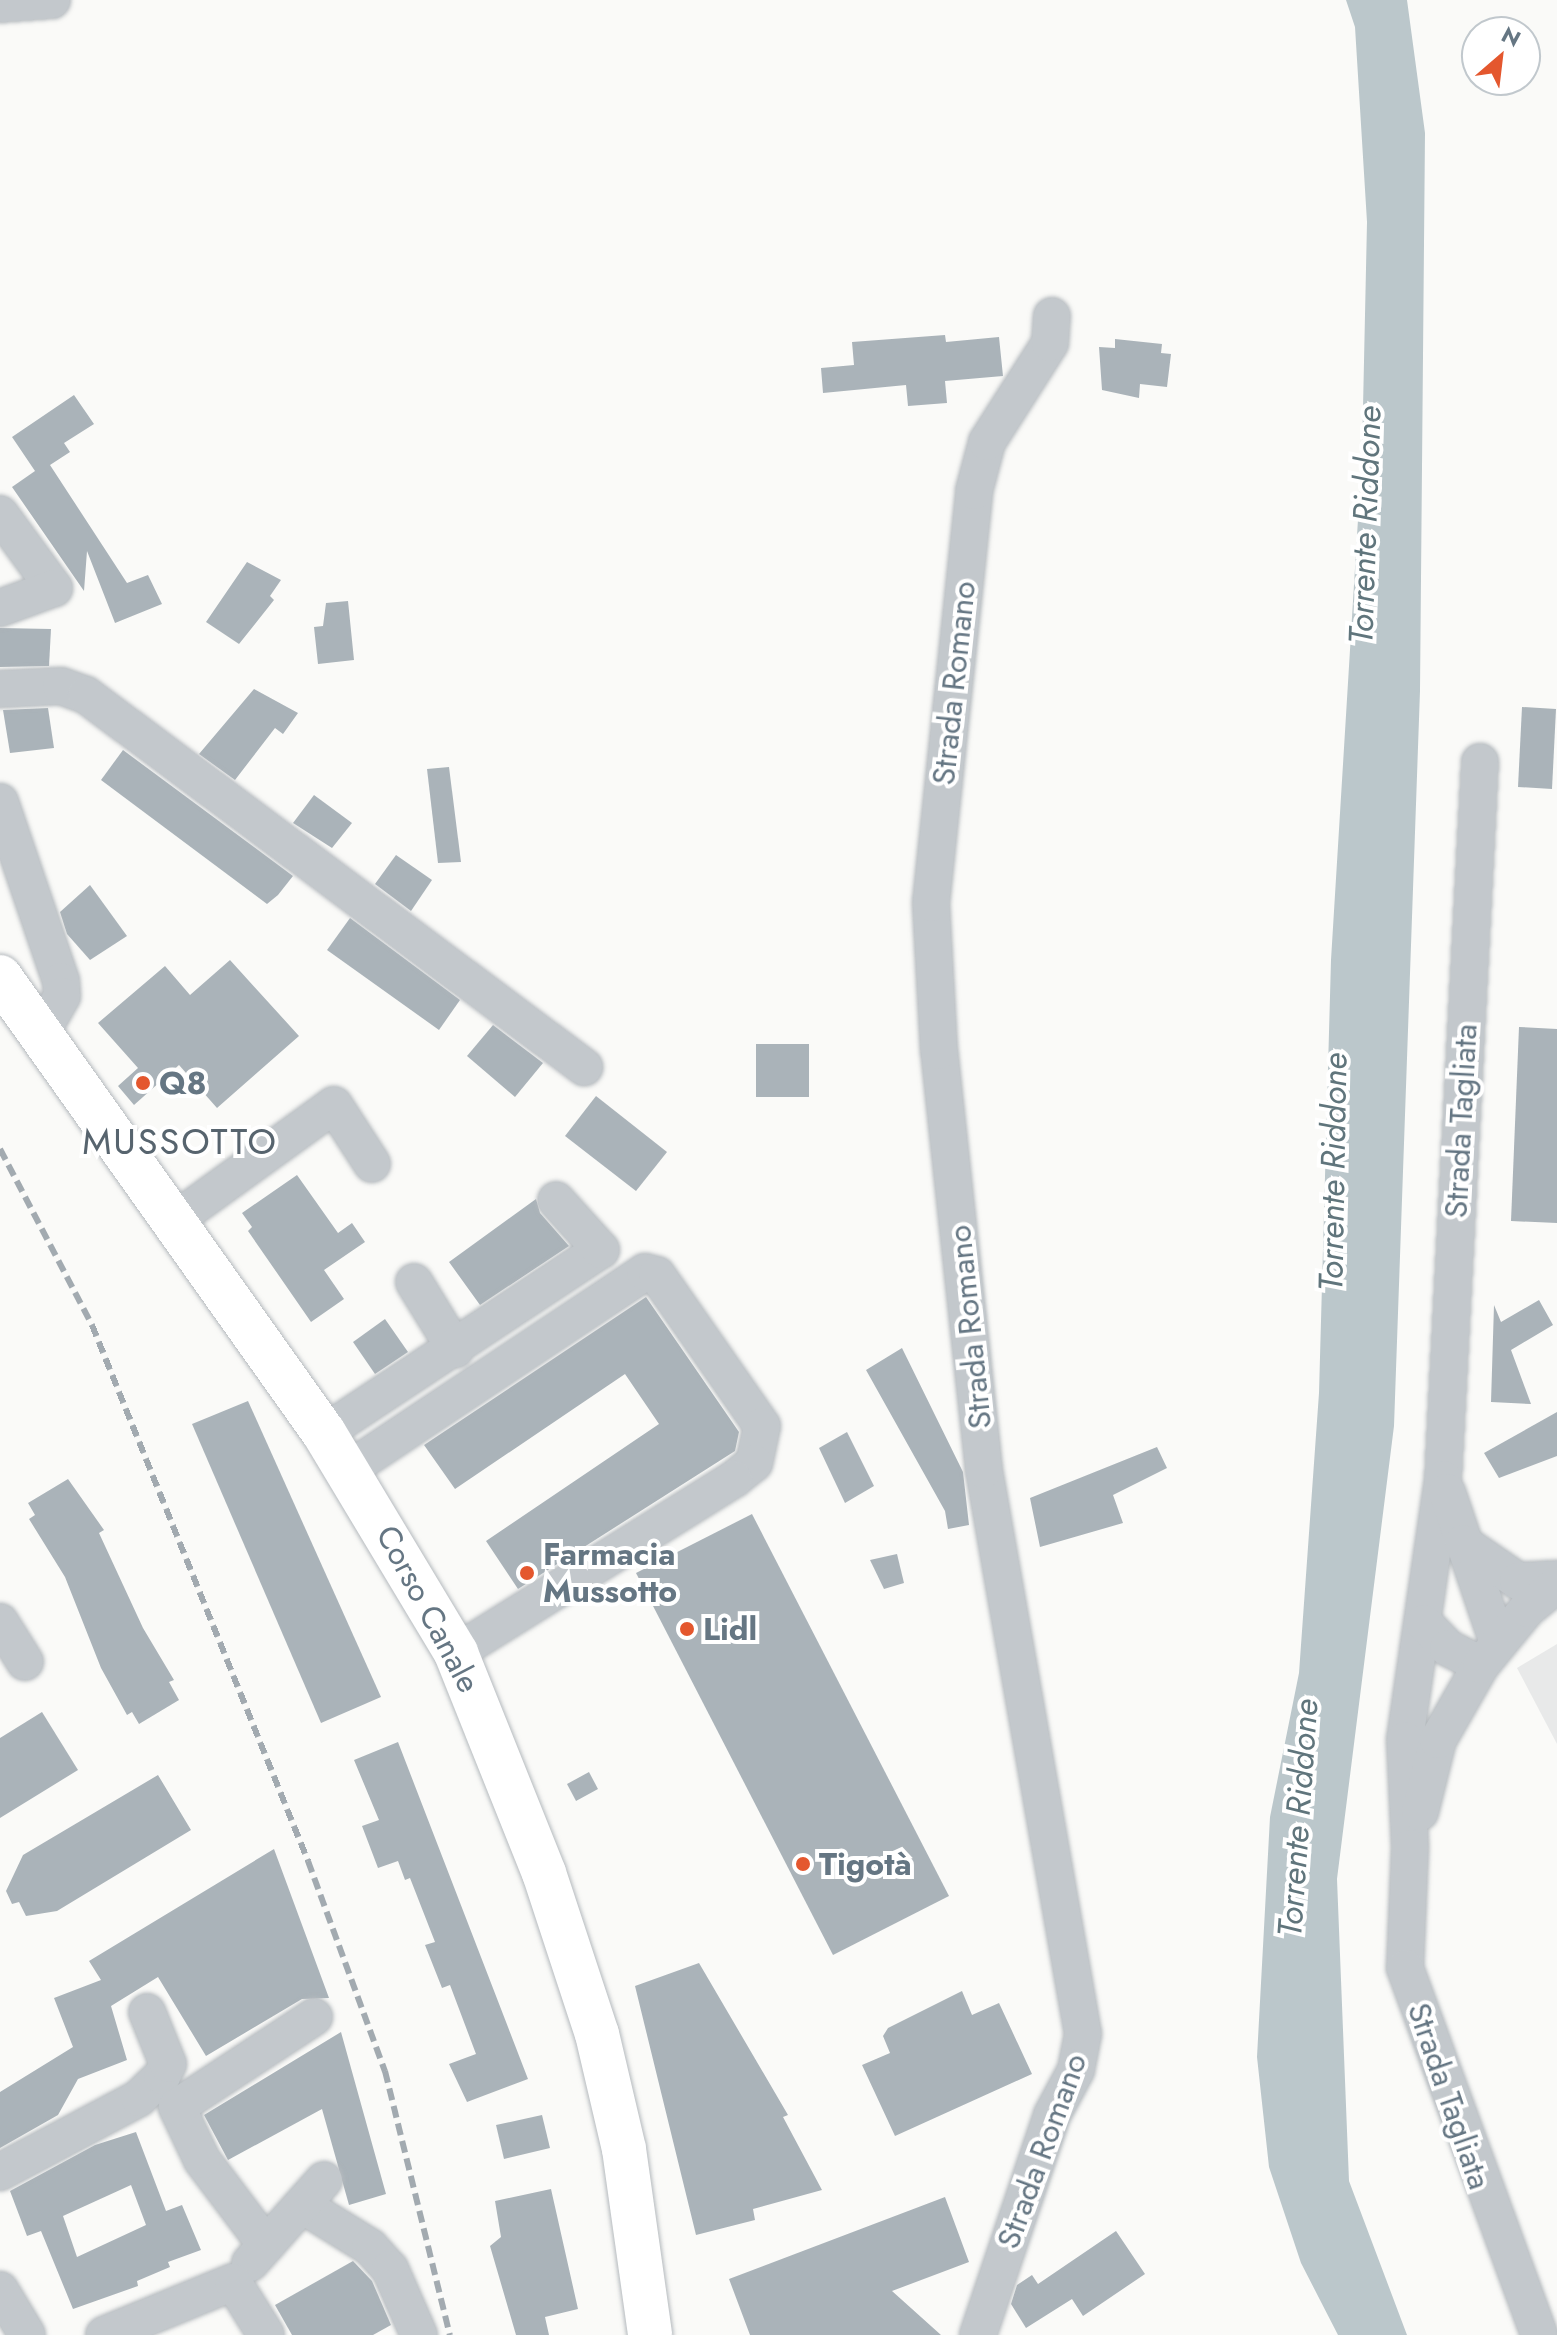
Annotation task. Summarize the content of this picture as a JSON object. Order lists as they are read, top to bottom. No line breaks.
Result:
{"streets":{"main road":["Corso Canale"],"street":["Strada Romano","Strada Tagliata"]},"districts":["MUSSOTTO"],"water":["Torrente Riddone"],"places":["Q8","Farmacia Mussotto","Lidl","Tigotà"],"north":"top right"}
